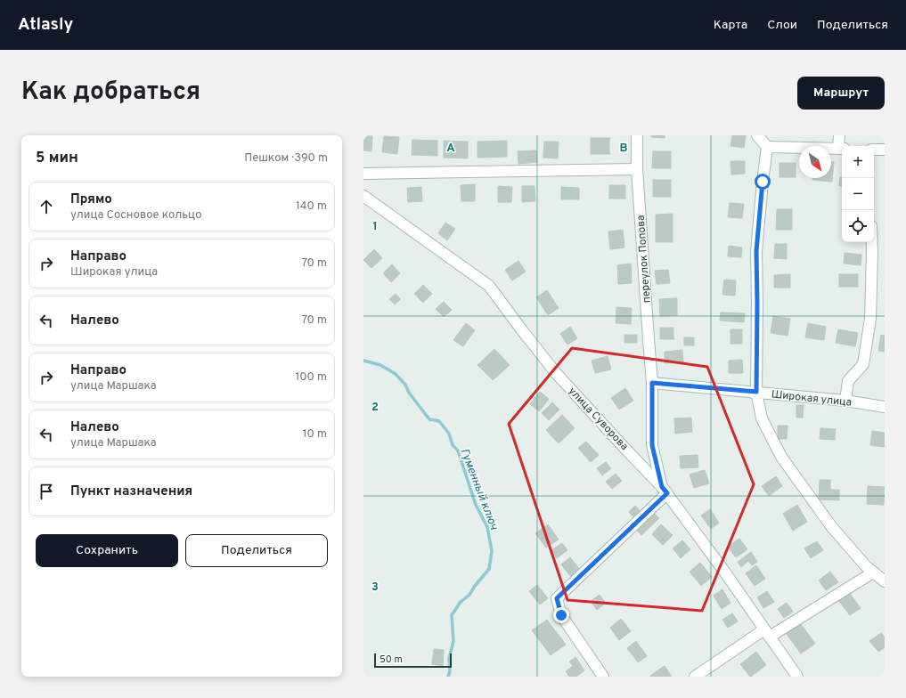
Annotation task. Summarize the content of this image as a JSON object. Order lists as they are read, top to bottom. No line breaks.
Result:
{"streets":{"street":["переулок Попова","Широкая улица","улица Суворова"]},"crossings":[["переулок Попова","Широкая улица"],["переулок Попова","улица Суворова"]],"water":["Гуменный ключ"],"scale_bar":"50 m","north":"bottom right","page":{"header":"Atlasly","nav":["Карта","Слои","Поделиться"],"title":"Как добраться","buttons":["Маршрут",["Сохранить","Поделиться"]],"heading":["5 мин","Пешком · 390 m"],"map_buttons":["+","−"],"list":[["Прямо","улица Сосновое кольцо","140 m"],["Направо","Широкая улица","70 m"],["Налево","70 m"],["Направо","улица Маршака","100 m"],["Налево","улица Маршака","10 m"],"Пункт назначения"],"scale":"50 m"},"grid":{"columns":["A","B"],"rows":["1","2","3"]}}
